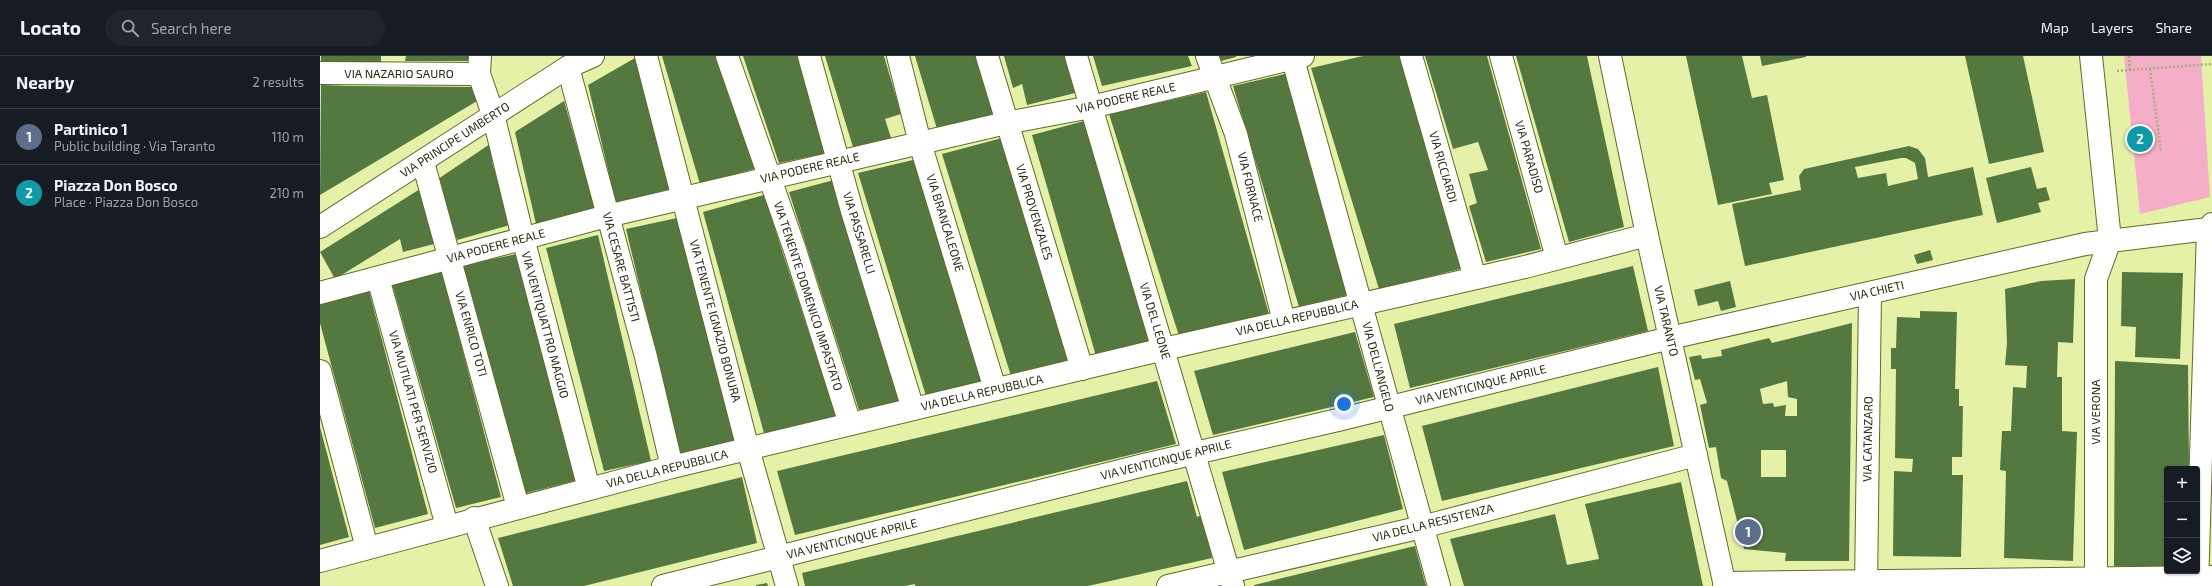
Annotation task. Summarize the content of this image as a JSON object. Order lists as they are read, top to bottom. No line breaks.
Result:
{"streets":{"street":["VIA NAZARIO SAURO","VIA PODERE REALE","VIA PRINCIPE UMBERTO","VIA PARADISO","VIA RICCIARDI","VIA FORNACE","VIA PROVENZALES","VIA BRANCALEONE","VIA PASSARELLI","VIA CESARE BATTISTI","VIA CHIETI","VIA TENENTE DOMENICO IMPASTATO","VIA DELLA REPUBBLICA","VIA TENENTE IGNAZIO BONURA","VIA DEL LEONE","VIA TARANTO","VIA VENTIQUATTRO MAGGIO","VIA ENRICO TOTI","VIA DELL'ANGELO","VIA VENTICINQUE APRILE","VIA MUTILATI PER SERVIZIO","VIA VERONA","VIA CATANZARO","VIA DELLA RESISTENZA"]},"crossings":[["VIA NAZARIO SAURO","VIA VENTIQUATTRO MAGGIO"],["VIA PODERE REALE","VIA FORNACE"],["VIA PODERE REALE","VIA PROVENZALES"],["VIA PODERE REALE","VIA BRANCALEONE"],["VIA PODERE REALE","VIA PASSARELLI"],["VIA PODERE REALE","VIA CESARE BATTISTI"],["VIA PODERE REALE","VIA TENENTE DOMENICO IMPASTATO"],["VIA PODERE REALE","VIA TENENTE IGNAZIO BONURA"],["VIA PODERE REALE","VIA DEL LEONE"],["VIA PODERE REALE","VIA VENTIQUATTRO MAGGIO"],["VIA PODERE REALE","VIA ENRICO TOTI"],["VIA PODERE REALE","VIA DELL'ANGELO"],["VIA PODERE REALE","VIA MUTILATI PER SERVIZIO"],["VIA PRINCIPE UMBERTO","VIA CESARE BATTISTI"],["VIA PRINCIPE UMBERTO","VIA VENTIQUATTRO MAGGIO"],["VIA PRINCIPE UMBERTO","VIA ENRICO TOTI"],["VIA PARADISO","VIA DELLA REPUBBLICA"],["VIA RICCIARDI","VIA DELLA REPUBBLICA"],["VIA FORNACE","VIA DELLA REPUBBLICA"],["VIA PROVENZALES","VIA DELLA REPUBBLICA"],["VIA BRANCALEONE","VIA DELLA REPUBBLICA"],["VIA PASSARELLI","VIA DELLA REPUBBLICA"],["VIA CESARE BATTISTI","VIA DELLA REPUBBLICA"],["VIA CHIETI","VIA TARANTO"],["VIA CHIETI","VIA VENTICINQUE APRILE"],["VIA CHIETI","VIA VERONA"],["VIA CHIETI","VIA CATANZARO"],["VIA TENENTE DOMENICO IMPASTATO","VIA DELLA REPUBBLICA"],["VIA DELLA REPUBBLICA","VIA TENENTE IGNAZIO BONURA"],["VIA DELLA REPUBBLICA","VIA DEL LEONE"],["VIA DELLA REPUBBLICA","VIA TARANTO"],["VIA DELLA REPUBBLICA","VIA VENTIQUATTRO MAGGIO"],["VIA DELLA REPUBBLICA","VIA ENRICO TOTI"],["VIA DELLA REPUBBLICA","VIA DELL'ANGELO"],["VIA DELLA REPUBBLICA","VIA MUTILATI PER SERVIZIO"],["VIA TENENTE IGNAZIO BONURA","VIA VENTICINQUE APRILE"],["VIA DEL LEONE","VIA VENTICINQUE APRILE"],["VIA DEL LEONE","VIA DELLA RESISTENZA"],["VIA TARANTO","VIA VENTICINQUE APRILE"],["VIA TARANTO","VIA DELLA RESISTENZA"],["VIA DELL'ANGELO","VIA VENTICINQUE APRILE"],["VIA DELL'ANGELO","VIA DELLA RESISTENZA"]],"page":{"header":"Locato","search":"Search here","nav":["Map","Layers","Share"],"heading":["Nearby","2 results"],"list":[{"mark":"1","name":"Partinico 1","note":"Public building · Via Taranto","value":"110 m"},{"mark":"2","name":"Piazza Don Bosco","note":"Place · Piazza Don Bosco","value":"210 m"}],"pins":["2","1"],"map_buttons":["+","−"]}}
